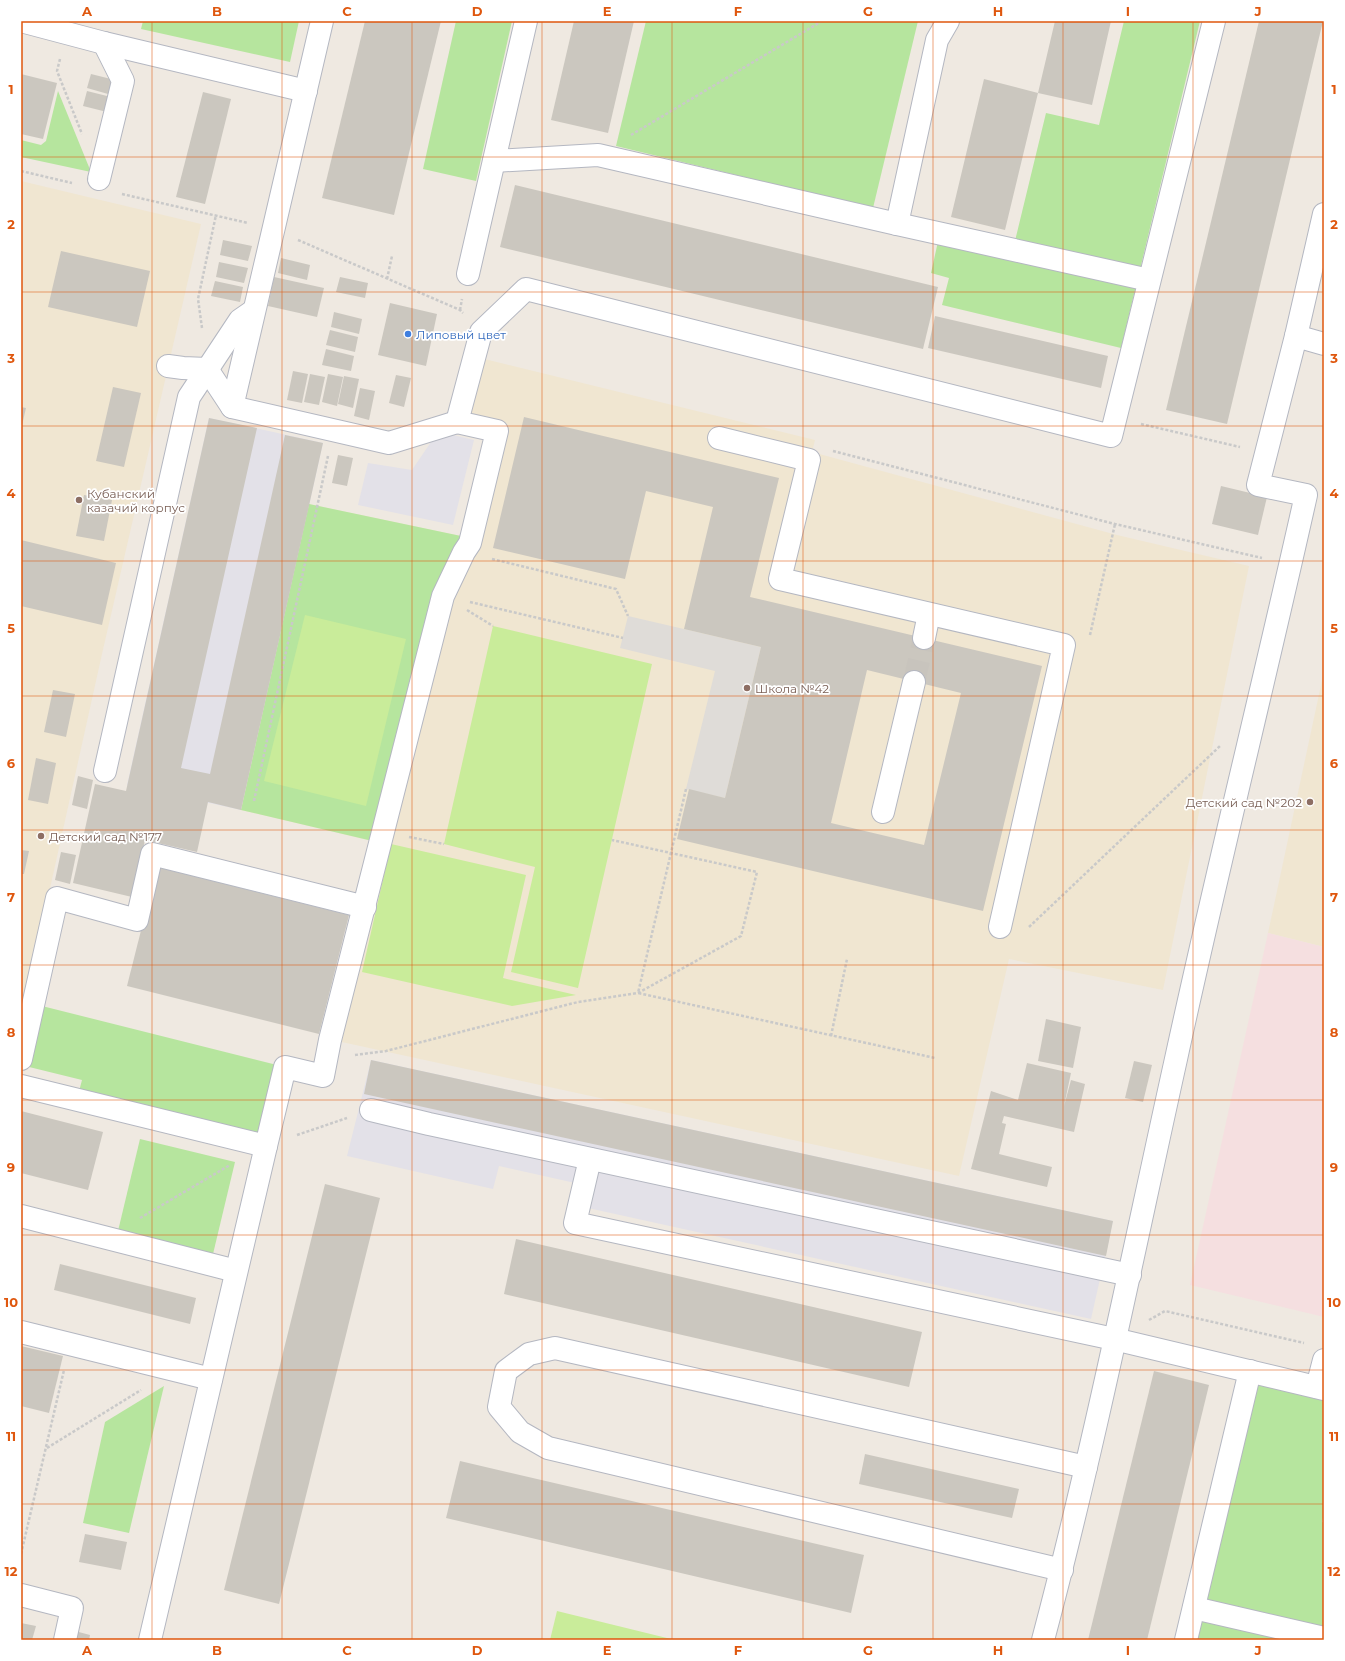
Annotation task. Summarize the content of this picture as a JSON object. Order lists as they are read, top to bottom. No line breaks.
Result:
{"places":["Липовый цвет","Кубанский казачий корпус","Школа №42","Детский сад №202","Детский сад №177"],"grid":{"columns":["A","B","C","D","E","F","G","H","I","J"],"rows":["1","2","3","4","5","6","7","8","9","10","11","12"]}}
